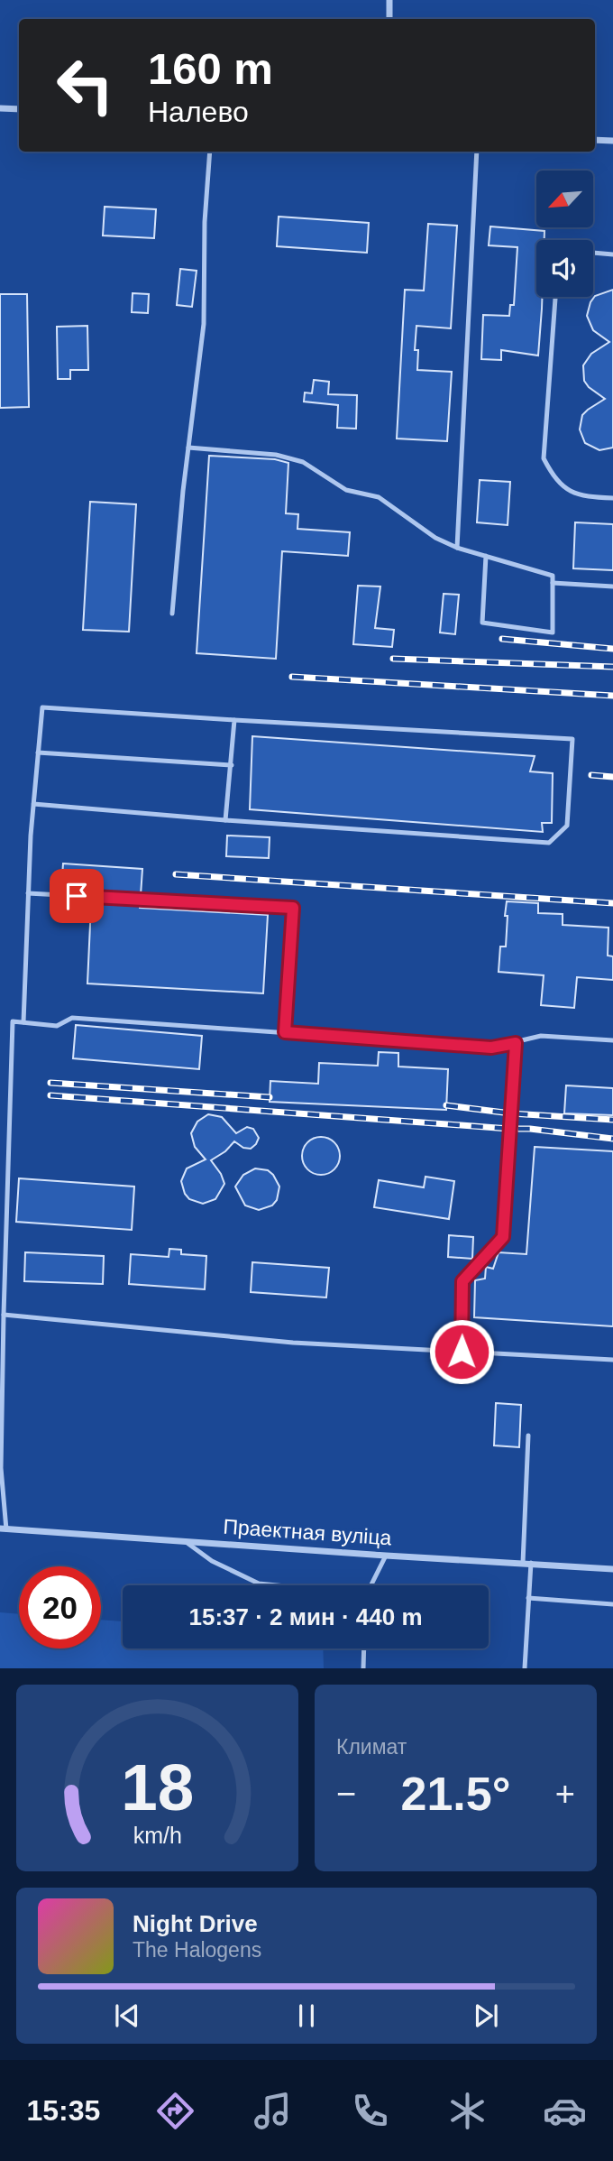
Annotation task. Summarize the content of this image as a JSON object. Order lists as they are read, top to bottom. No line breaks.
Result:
{"streets":{"street":["Праектная вуліца"]},"north":"bottom left","page":{"turn":["160 m","Налево"],"limit":"20","trip":"15:37 · 2 мин · 440 m","tile":"Климат","heat":["−","21.5°","+"],"song":["Night Drive","The Halogens"],"tabs":"15:35","gauge":["18","km/h"]}}
